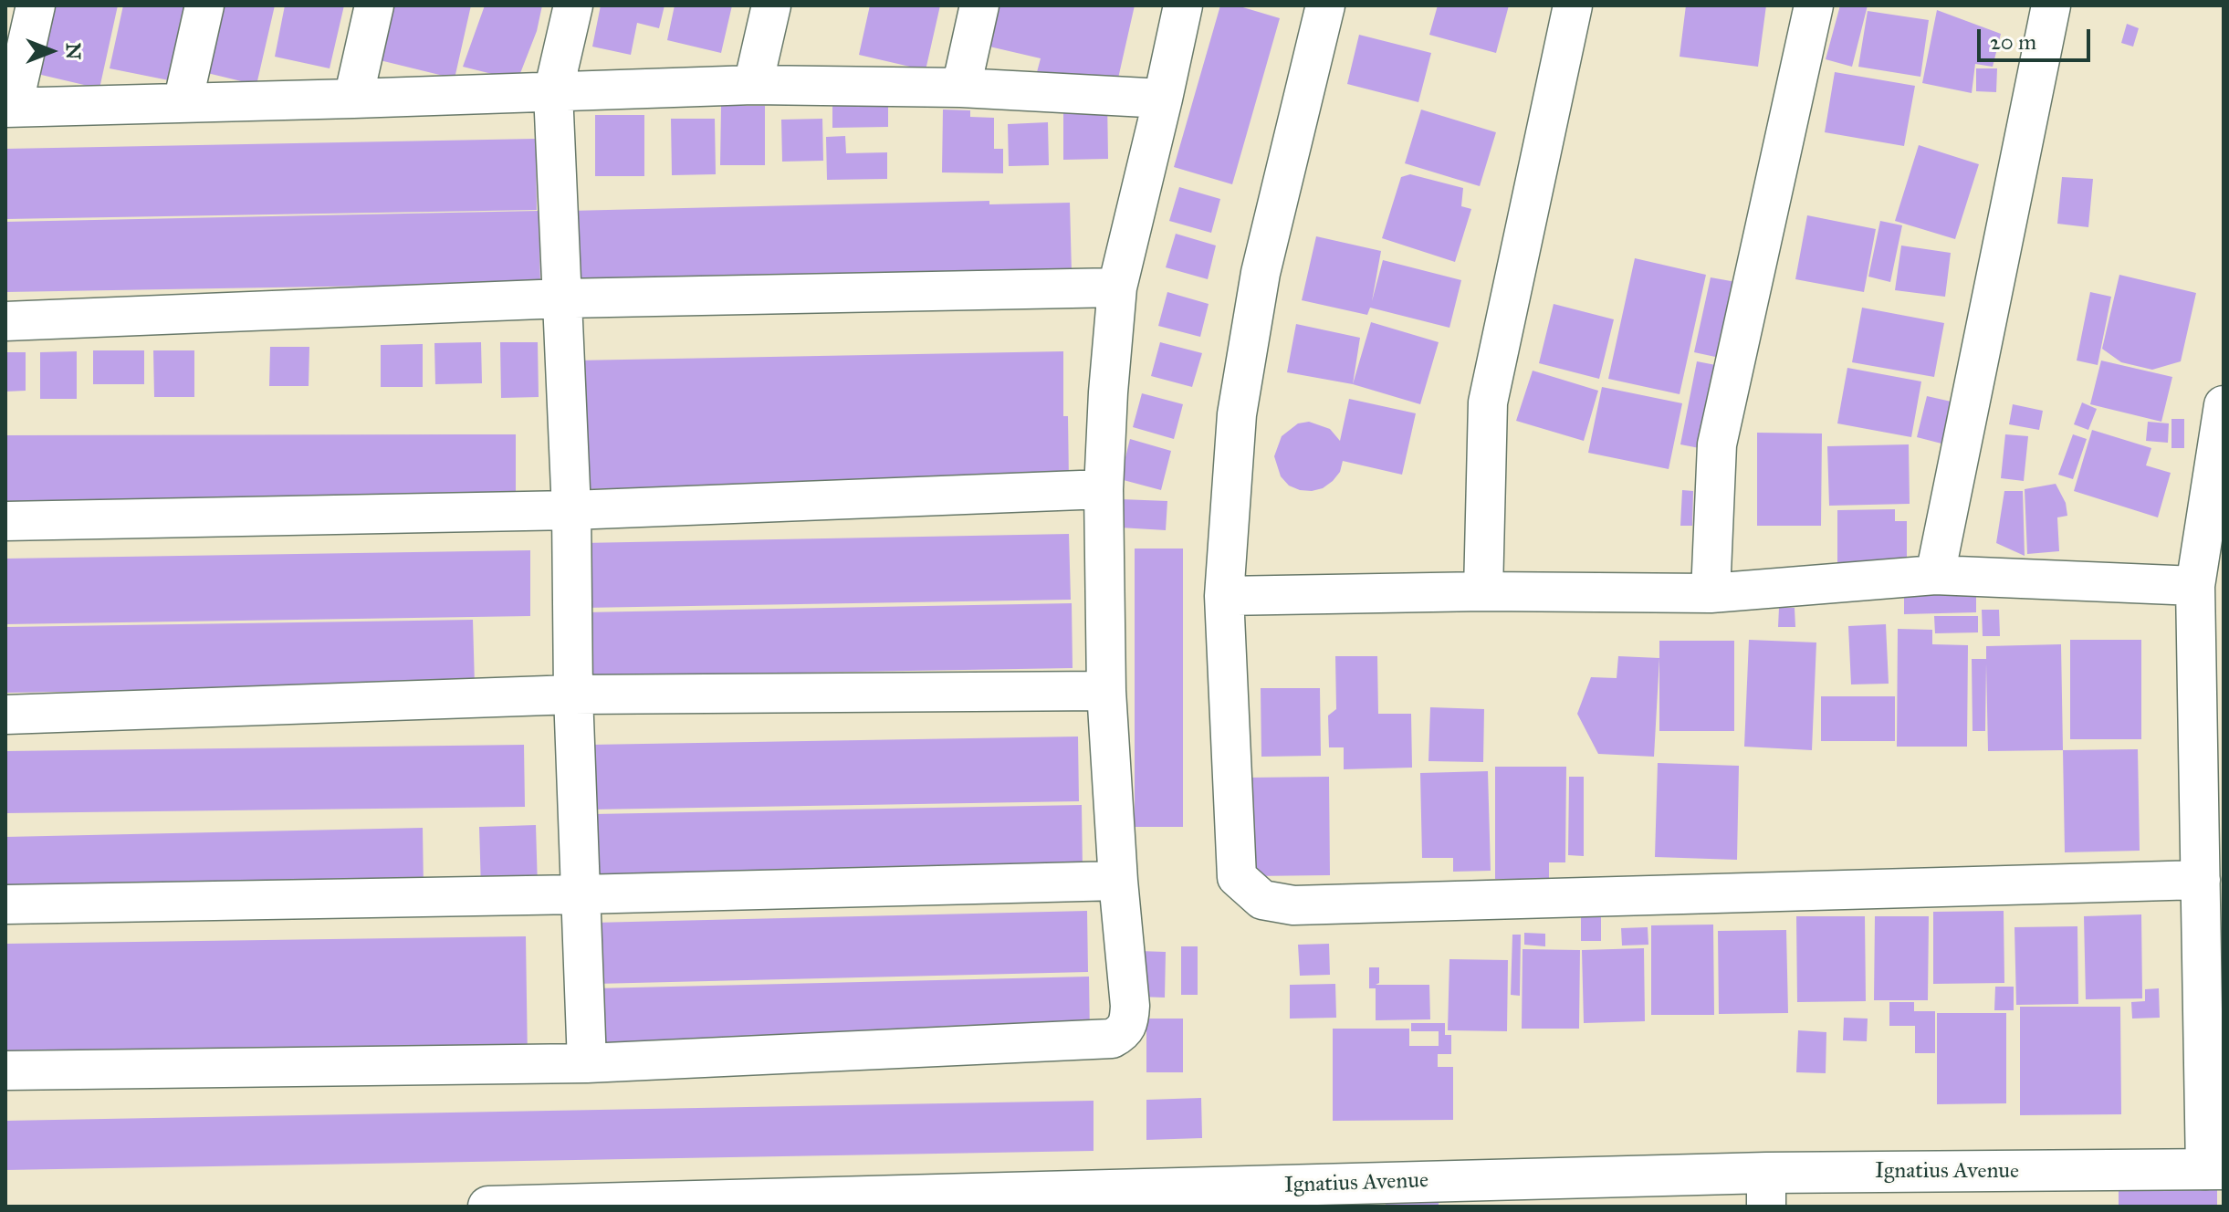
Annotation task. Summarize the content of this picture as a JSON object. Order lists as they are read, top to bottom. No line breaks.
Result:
{"streets":{"street":["Ignatius Avenue"]},"scale_bar":"20 m","north":"right"}
